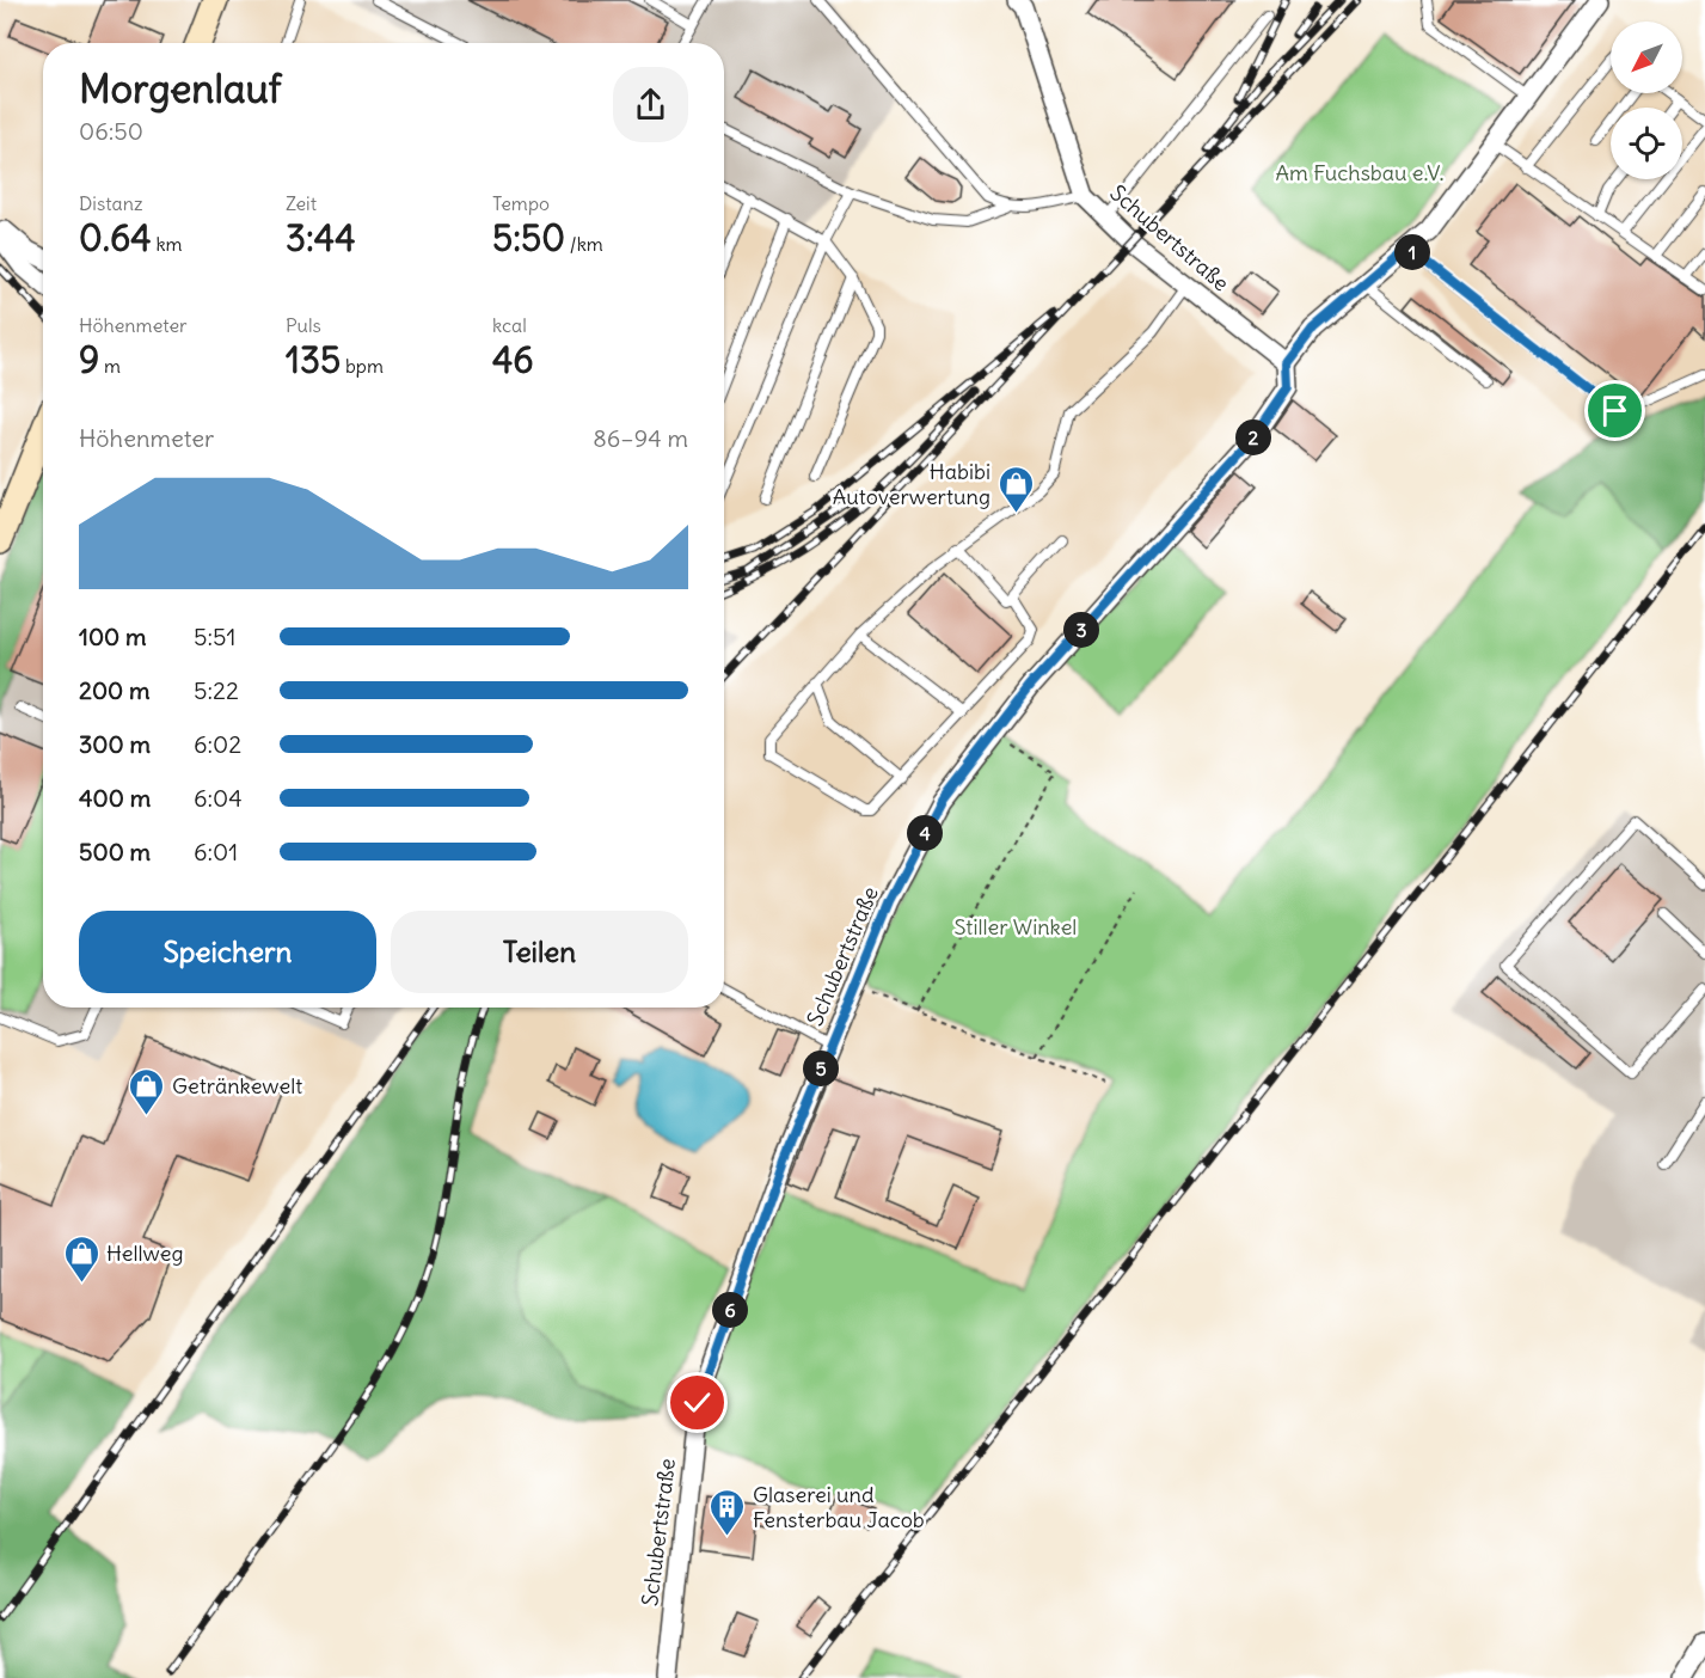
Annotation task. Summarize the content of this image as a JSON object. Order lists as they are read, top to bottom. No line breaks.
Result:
{"streets":{"street":["Schubertstraße"]},"parks":["Am Fuchsbau e.V.","Stiller Winkel"],"places":{"shop":["Habibi Autoverwertung","Getränkewelt","Hellweg"],"building":["Glaserei und Fensterbau Jacob"]},"north":"bottom left","page":{"heading":["Morgenlauf","06:50"],"stats":[["Distanz","0.64 km"],["Zeit","3:44"],["Tempo","5:50 /km"],["Höhenmeter","9 m"],["Puls","135 bpm"],["kcal","46"]],"pins":["1","2","3","4","5","6"],"chart":["Höhenmeter","86–94 m"],"list":[{"name":"100 m","note":"5:51"},{"name":"200 m","note":"5:22"},{"name":"300 m","note":"6:02"},{"name":"400 m","note":"6:04"},{"name":"500 m","note":"6:01"}],"buttons":["Speichern","Teilen"]}}
